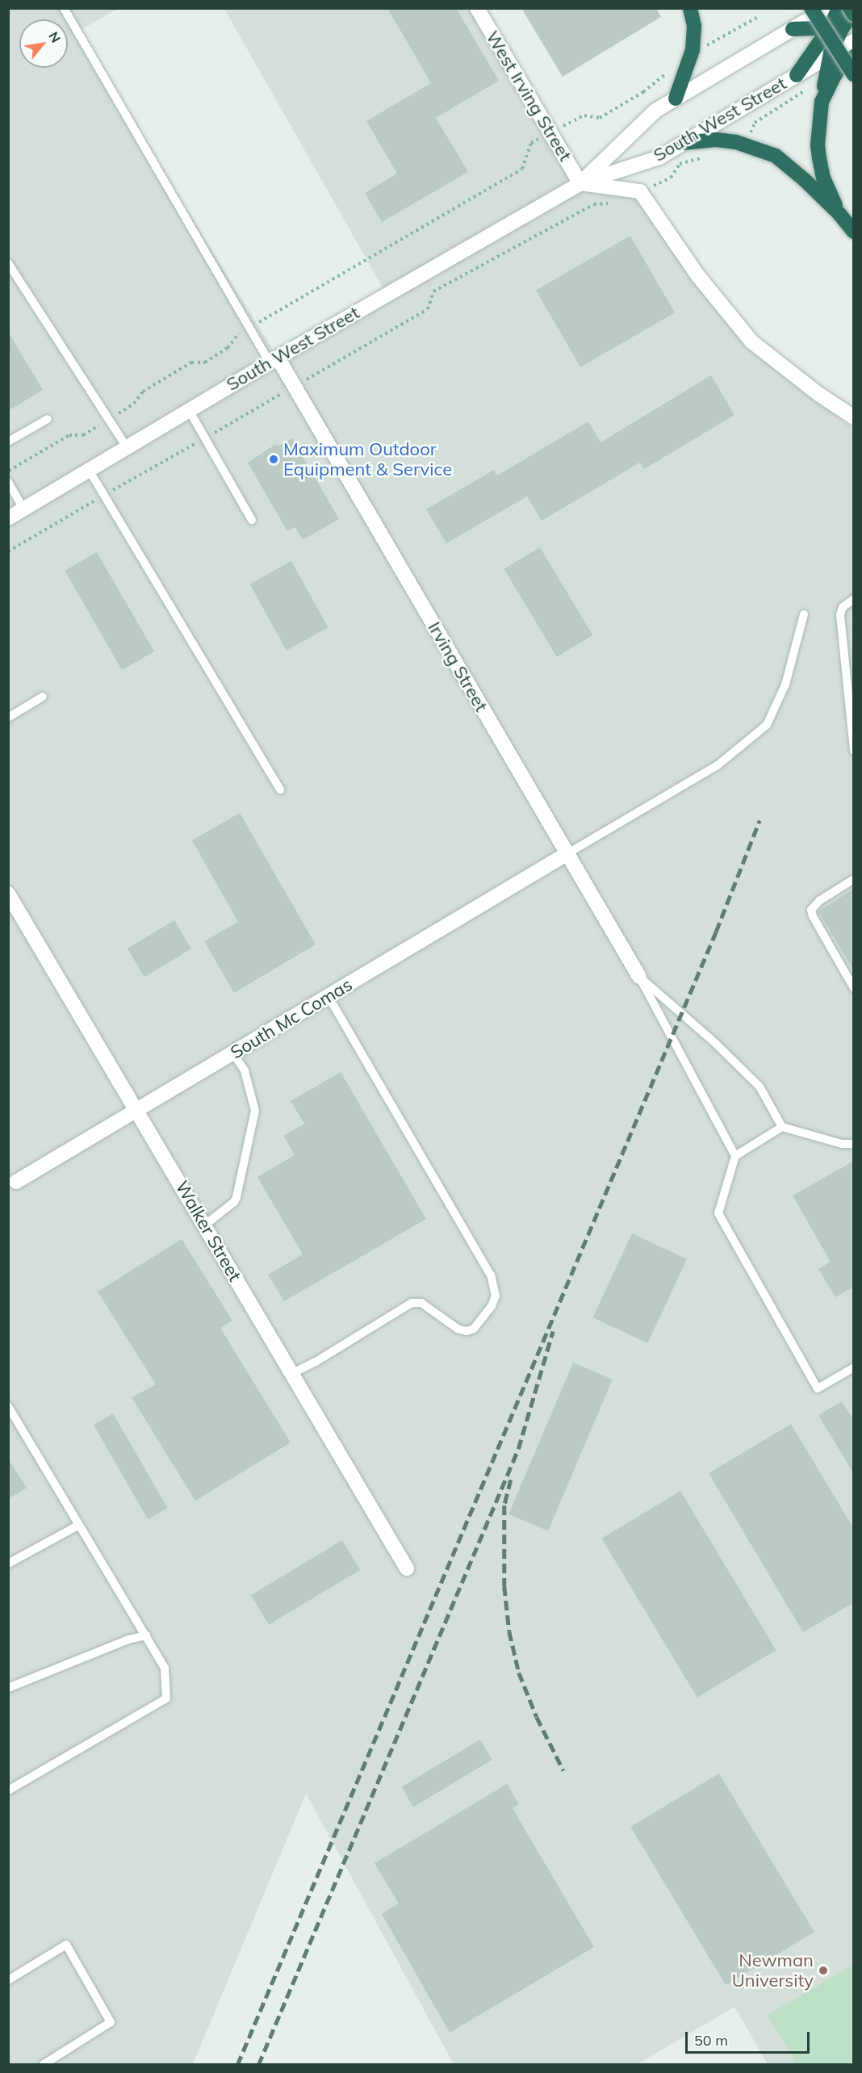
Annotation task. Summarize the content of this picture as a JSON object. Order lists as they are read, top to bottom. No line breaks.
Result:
{"streets":{"street":["West Irving Street","South West Street","Irving Street","South Mc Comas","Walker Street"]},"crossings":[["West Irving Street","South West Street"],["South West Street","Irving Street"],["Irving Street","South Mc Comas"],["South Mc Comas","Walker Street"]],"places":["Maximum Outdoor Equipment & Service","Newman University"],"scale_bar":"50 m","north":"top right"}
